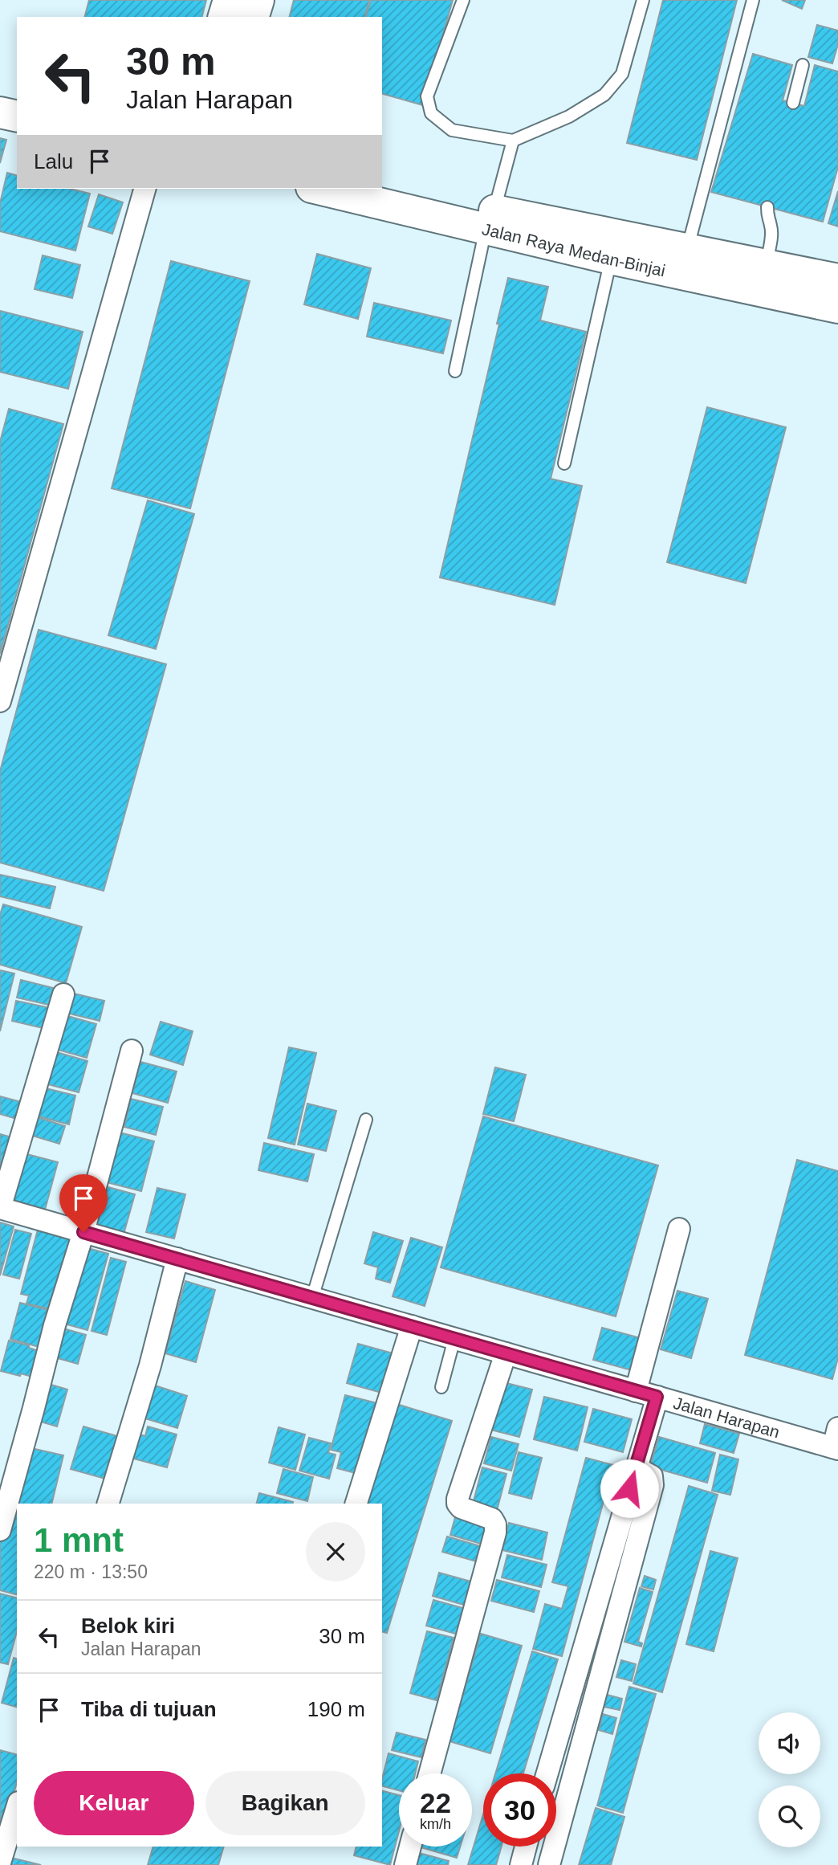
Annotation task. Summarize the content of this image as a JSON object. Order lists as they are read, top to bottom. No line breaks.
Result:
{"streets":{"main road":["Jalan Raya Medan-Binjai"],"street":["Jalan Harapan"]},"page":{"turn":["30 m","Jalan Harapan"],"then":"Lalu","heading":["1 mnt","220 m · 13:50"],"list":[{"name":"Belok kiri","note":"Jalan Harapan","value":"30 m"},{"name":"Tiba di tujuan","value":"190 m"}],"buttons":["Keluar","Bagikan"],"speed":"22 km/h","limit":"30"}}
